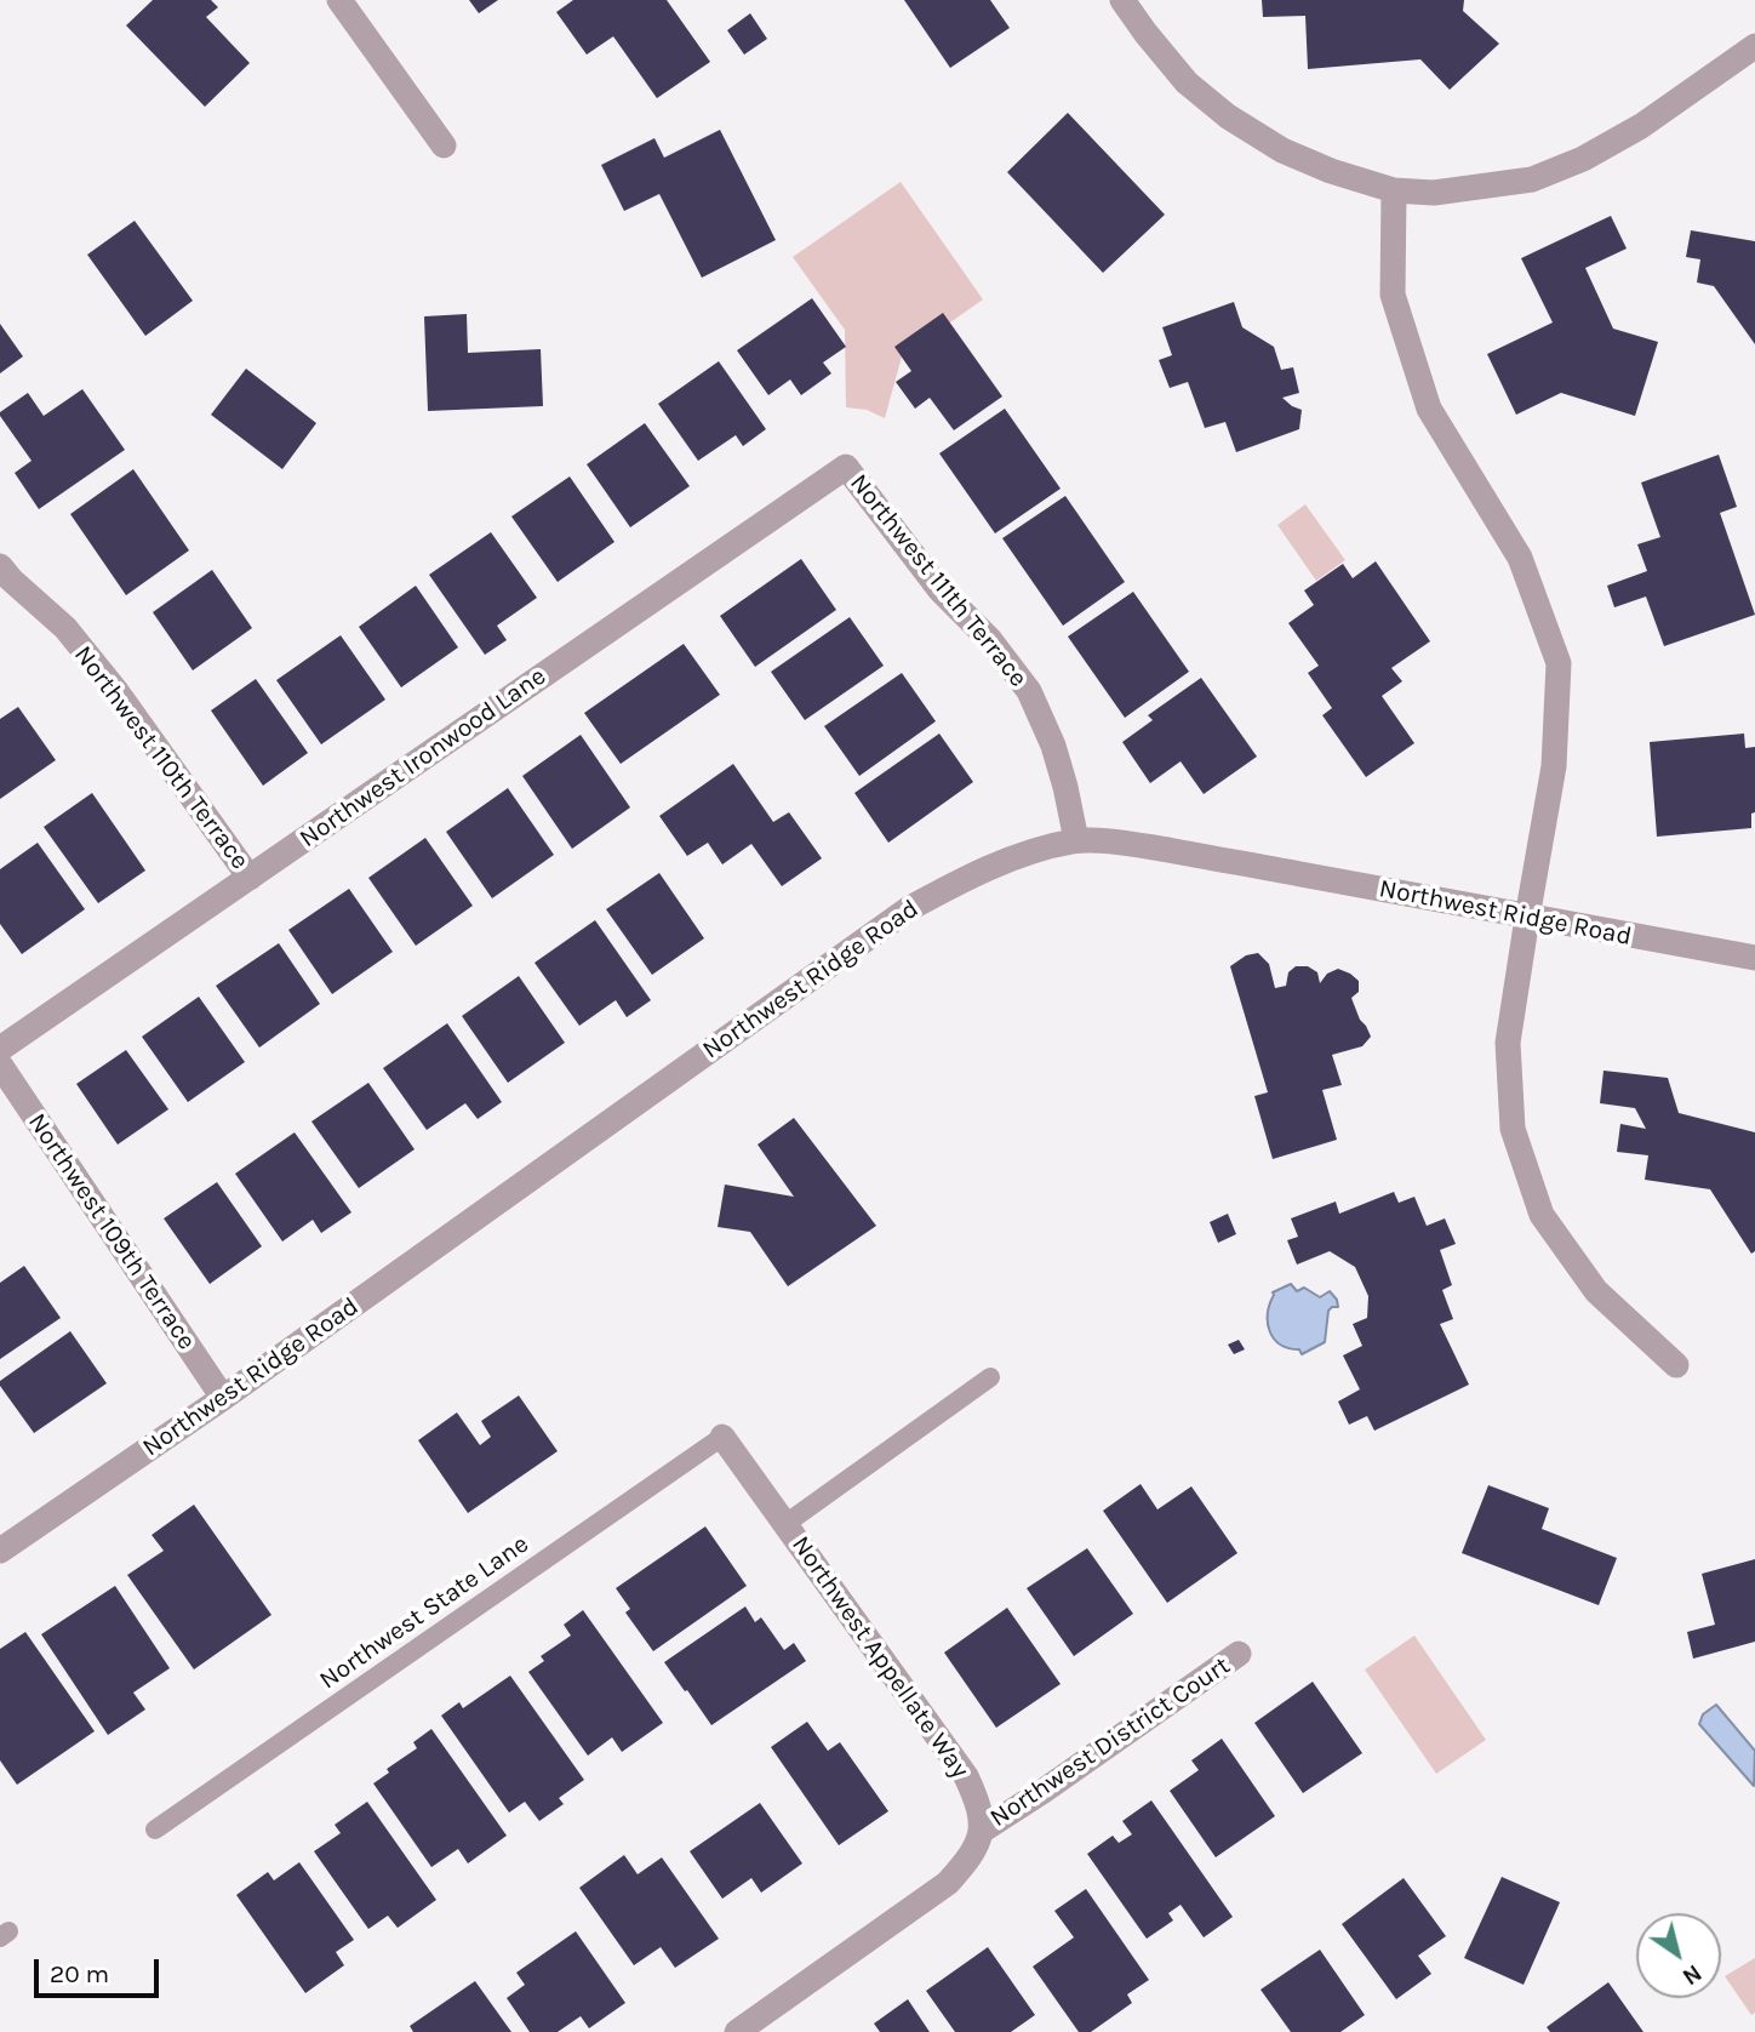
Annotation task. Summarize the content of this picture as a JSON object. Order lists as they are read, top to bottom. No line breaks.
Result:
{"streets":{"street":["Northwest 111th Terrace","Northwest 110th Terrace","Northwest Ironwood Lane","Northwest Ridge Road","Northwest 109th Terrace","Northwest Appellate Way","Northwest District Court"],"lane":["Northwest State Lane"]},"crossings":[["Northwest 111th Terrace","Northwest Ironwood Lane"],["Northwest 111th Terrace","Northwest Ridge Road"],["Northwest 110th Terrace","Northwest Ironwood Lane"],["Northwest Ridge Road","Northwest 109th Terrace"],["Northwest State Lane","Northwest Appellate Way"],["Northwest Appellate Way","Northwest District Court"]],"scale_bar":"20 m","north":"bottom right"}
